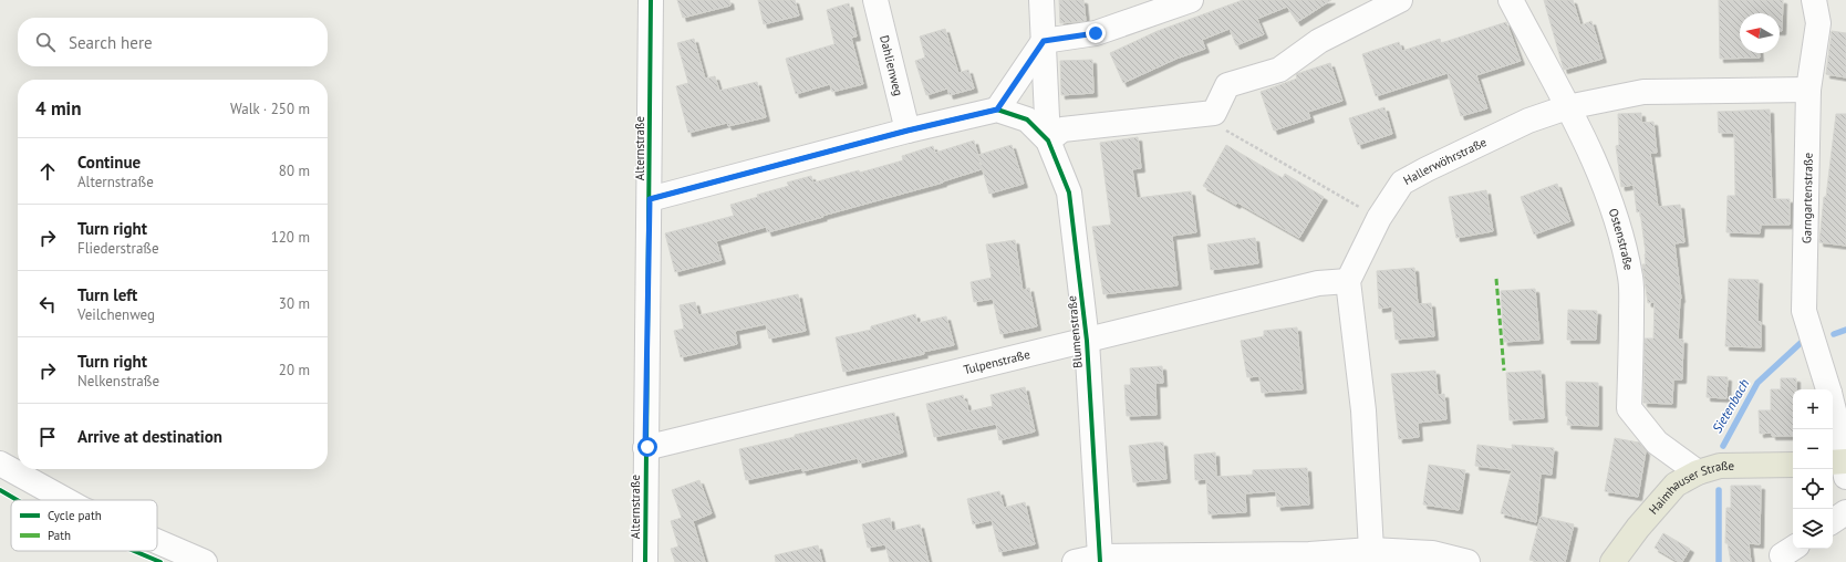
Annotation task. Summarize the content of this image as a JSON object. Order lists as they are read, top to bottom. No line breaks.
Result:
{"streets":{"main road":["Haimhauser Straße"],"street":["Dahlienweg","Alternstraße","Hallerwöhrstraße","Garngartenstraße","Ostenstraße","Blumenstraße","Tulpenstraße"]},"crossings":[["Alternstraße","Tulpenstraße"],["Hallerwöhrstraße","Garngartenstraße"],["Hallerwöhrstraße","Ostenstraße"],["Hallerwöhrstraße","Tulpenstraße"],["Ostenstraße","Haimhauser Straße"],["Blumenstraße","Tulpenstraße"]],"water":["Sietenbach"],"legend":["Cycle path","Path"],"north":"left","page":{"search":"Search here","heading":["4 min","Walk · 250 m"],"list":[["Continue","Alternstraße","80 m"],["Turn right","Fliederstraße","120 m"],["Turn left","Veilchenweg","30 m"],["Turn right","Nelkenstraße","20 m"],"Arrive at destination"],"map_buttons":["+","−"]}}
